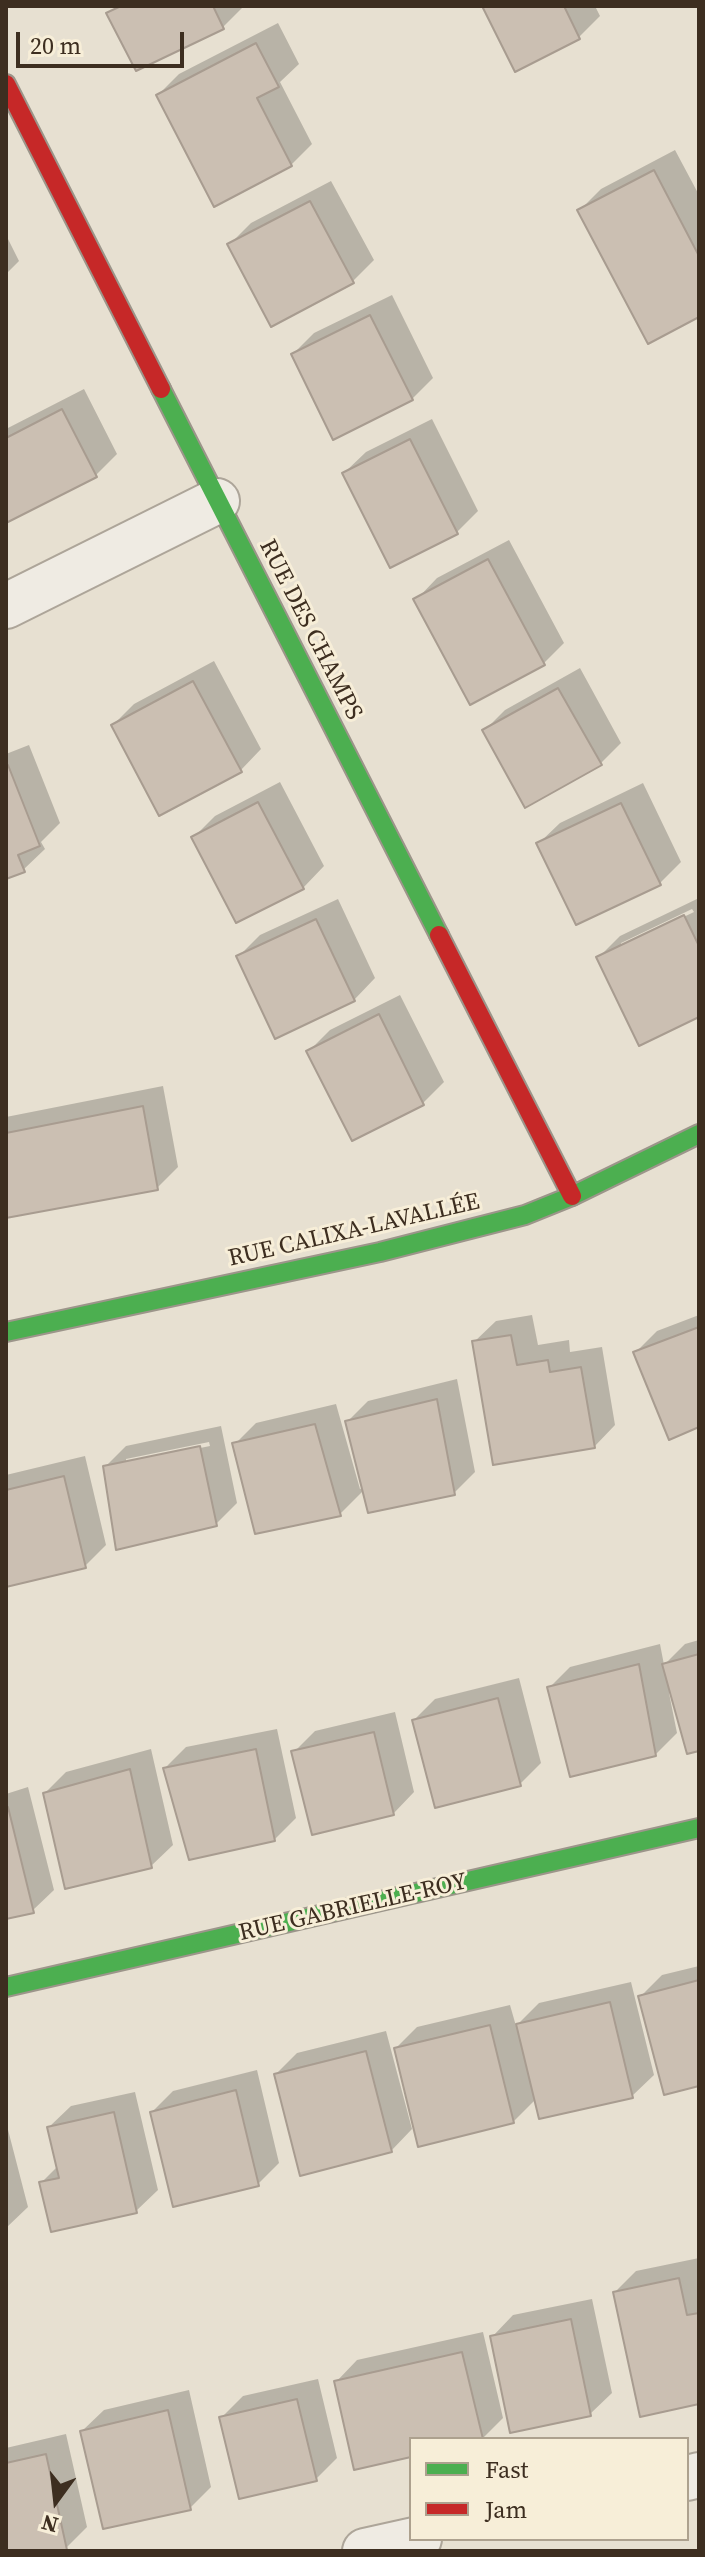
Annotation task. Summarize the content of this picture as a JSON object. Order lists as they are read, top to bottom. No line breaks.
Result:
{"streets":{"street":["RUE DES CHAMPS","RUE CALIXA-LAVALLÉE","RUE GABRIELLE-ROY"]},"crossings":[["RUE DES CHAMPS","RUE CALIXA-LAVALLÉE"]],"legend":["Fast","Jam"],"scale_bar":"20 m","north":"bottom"}
